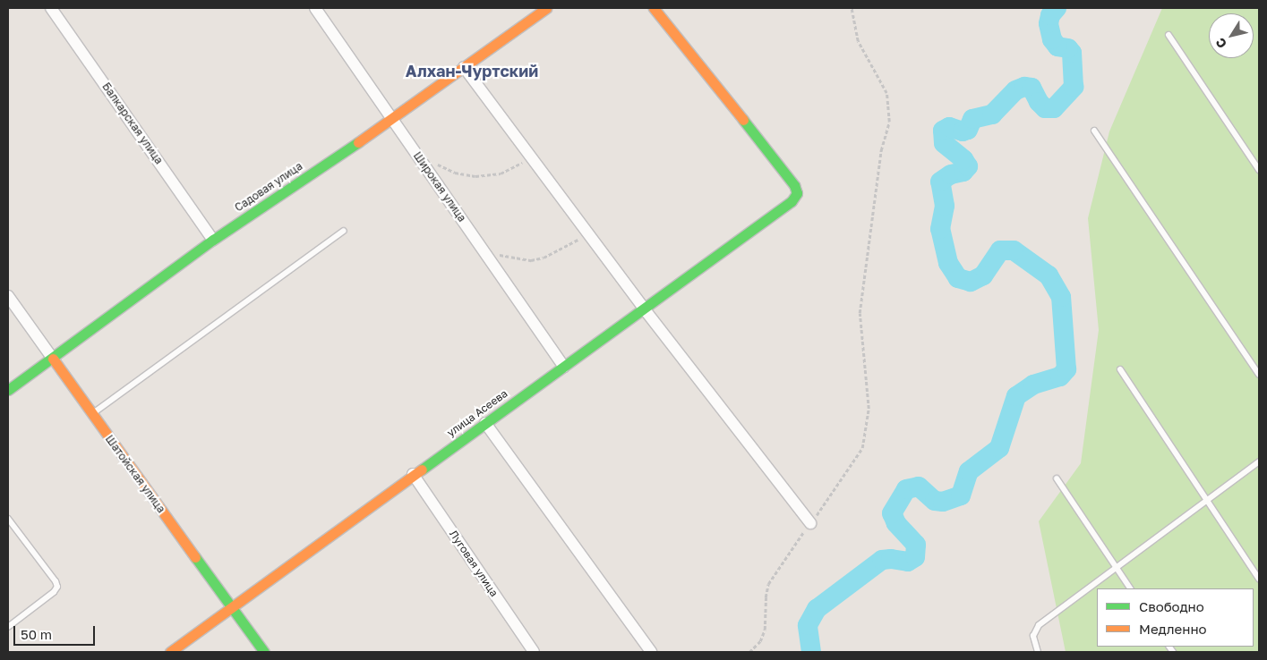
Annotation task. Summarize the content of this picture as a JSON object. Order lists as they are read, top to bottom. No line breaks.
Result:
{"streets":{"street":["Балкарская улица","Садовая улица","Широкая улица","улица Асеева","Шатойская улица","Луговая улица"]},"crossings":[["Балкарская улица","Садовая улица"],["Садовая улица","Широкая улица"],["Садовая улица","Шатойская улица"],["Широкая улица","улица Асеева"],["улица Асеева","Шатойская улица"],["улица Асеева","Луговая улица"]],"districts":["Алхан-Чуртский"],"legend":["Свободно","Медленно"],"scale_bar":"50 m","north":"bottom left"}
